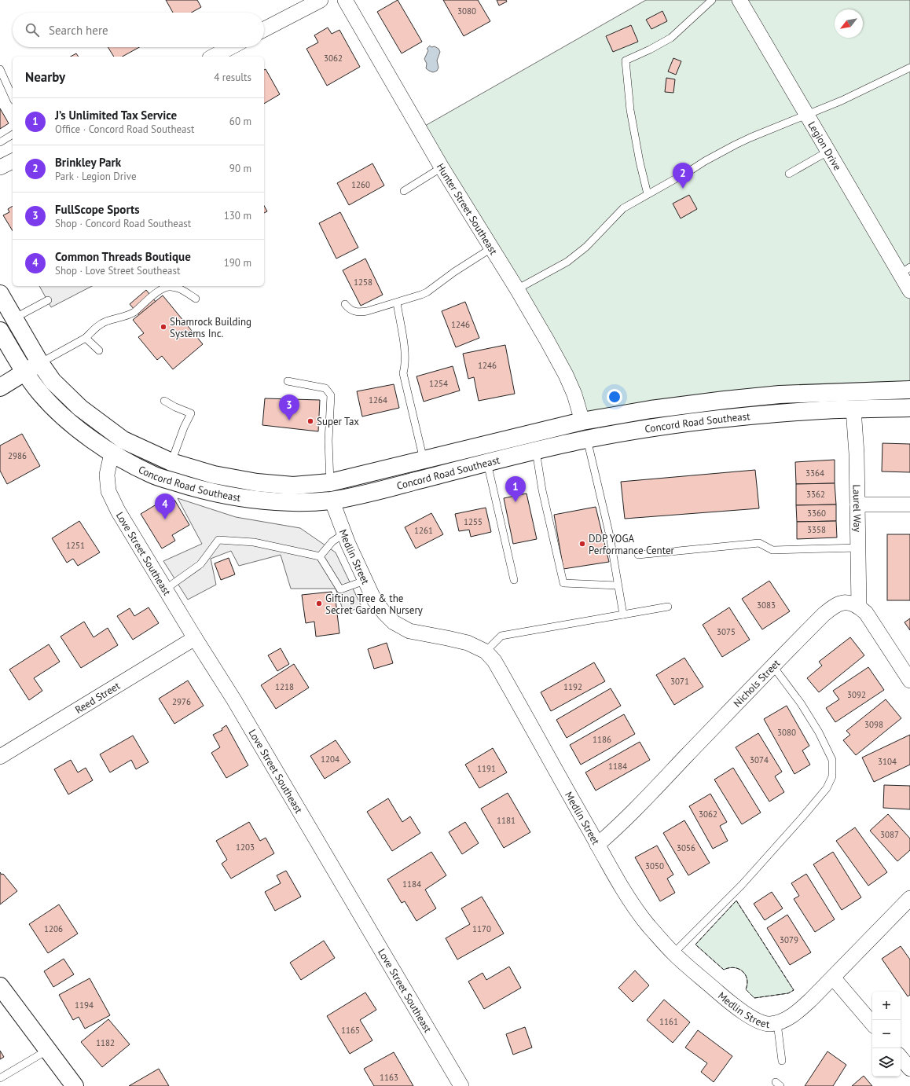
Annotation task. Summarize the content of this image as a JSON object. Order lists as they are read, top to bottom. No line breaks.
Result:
{"streets":{"main road":["Concord Road Southeast"],"street":["Legion Drive","Hunter Street Southeast","Laurel Way","Love Street Southeast","Medlin Street","Nichols Street","Reed Street"]},"crossings":[["Hunter Street Southeast","Concord Road Southeast"],["Concord Road Southeast","Laurel Way"],["Concord Road Southeast","Love Street Southeast"],["Concord Road Southeast","Medlin Street"],["Laurel Way","Nichols Street"],["Love Street Southeast","Reed Street"],["Medlin Street","Nichols Street"]],"places":["Shamrock Building Systems Inc.","Super Tax","DDP YOGA Performance Center","Gifting Tree & the Secret Garden Nursery"],"house_numbers":["3080","3062","1260","1258","1246","1246","1254","1264","2986","3364","3362","3360","1255","3358","1261","1251","3083","3075","3071","1218","1192","3092","2976","3098","3080","1186","1204","3074","3104","1184","1191","3062","1181","3087","1203","3056","3050","1184","1206","1170","3079","1194","1161","1165","1182","1163"],"north":"bottom left","page":{"search":"Search here","heading":["Nearby","4 results"],"list":[{"mark":"1","name":"J’s Unlimited Tax Service","note":"Office · Concord Road Southeast","value":"60 m"},{"mark":"2","name":"Brinkley Park","note":"Park · Legion Drive","value":"90 m"},{"mark":"3","name":"FullScope Sports","note":"Shop · Concord Road Southeast","value":"130 m"},{"mark":"4","name":"Common Threads Boutique","note":"Shop · Love Street Southeast","value":"190 m"}],"pins":["2","3","1","4"],"map_buttons":["+","−"]}}
